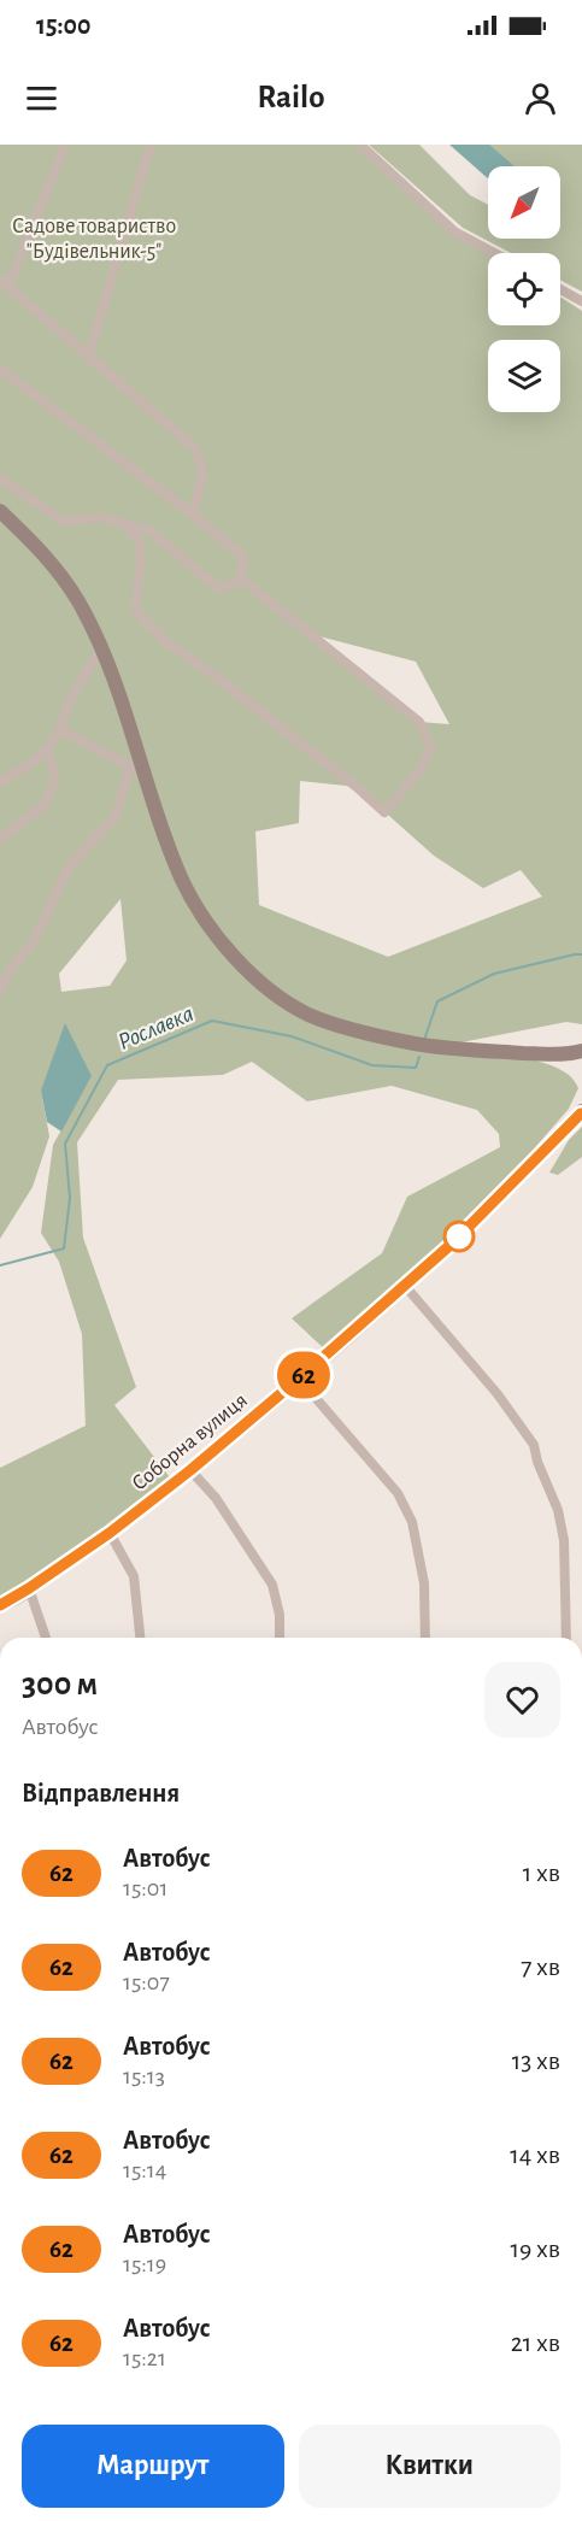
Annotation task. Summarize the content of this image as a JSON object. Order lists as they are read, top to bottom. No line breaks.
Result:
{"streets":{"main road":["Соборна вулиця"]},"water":["Рославка"],"parks":["Садове товариство \"Будівельник-5\""],"lines":["bus line 62"],"north":"bottom left","page":{"status":"15:00","header":"Railo","on_map":"62","heading":[["300 м","Автобус"],"Відправлення"],"list":[{"mark":"62","name":"Автобус","note":"15:01","value":"1 хв"},{"mark":"62","name":"Автобус","note":"15:07","value":"7 хв"},{"mark":"62","name":"Автобус","note":"15:13","value":"13 хв"},{"mark":"62","name":"Автобус","note":"15:14","value":"14 хв"},{"mark":"62","name":"Автобус","note":"15:19","value":"19 хв"},{"mark":"62","name":"Автобус","note":"15:21","value":"21 хв"}],"buttons":["Маршрут","Квитки"]}}
